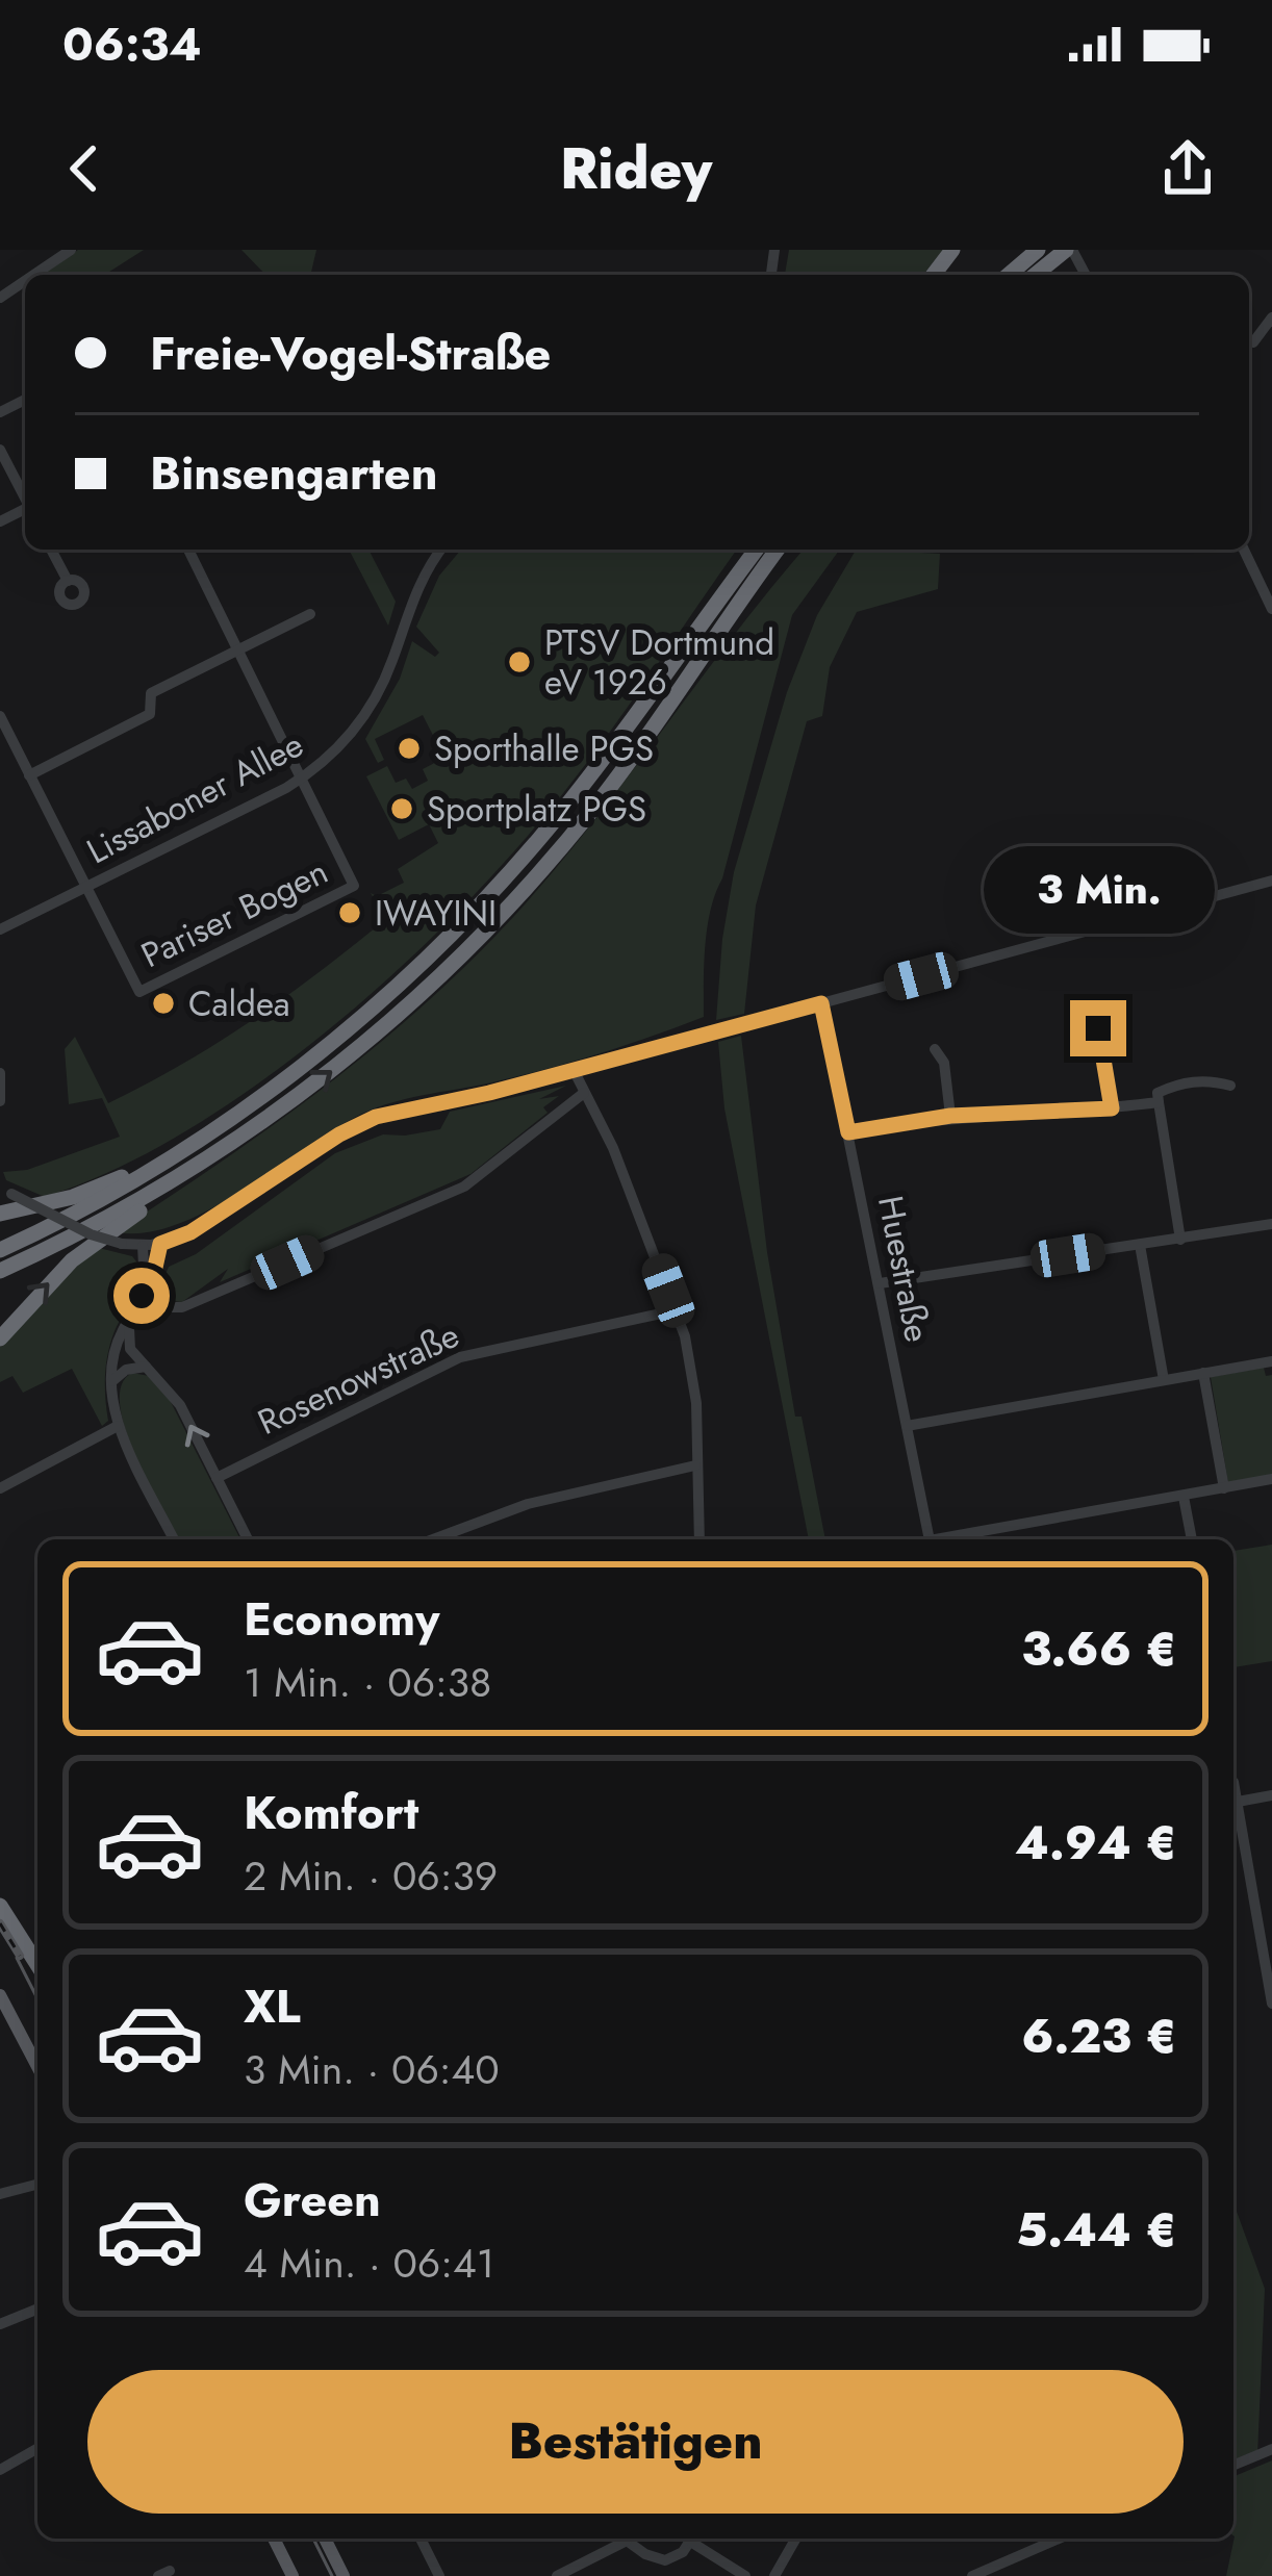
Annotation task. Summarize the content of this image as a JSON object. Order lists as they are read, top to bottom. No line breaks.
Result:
{"streets":{"street":["Lissaboner Allee","Pariser Bogen","Huestraße","Rosenowstraße"]},"crossings":[["Lissaboner Allee","Pariser Bogen"]],"places":["PTSV Dortmund eV 1926","Sporthalle PGS","Sportplatz PGS","IWAYINI","Caldea"],"page":{"status":"06:34","header":"Ridey","banner":["Freie-Vogel-Straße","Binsengarten"],"bubble":"3 Min.","list":[{"name":"Economy","note":"1 Min. · 06:38","value":"3.66 €"},{"name":"Komfort","note":"2 Min. · 06:39","value":"4.94 €"},{"name":"XL","note":"3 Min. · 06:40","value":"6.23 €"},{"name":"Green","note":"4 Min. · 06:41","value":"5.44 €"}],"buttons":"Bestätigen"}}
